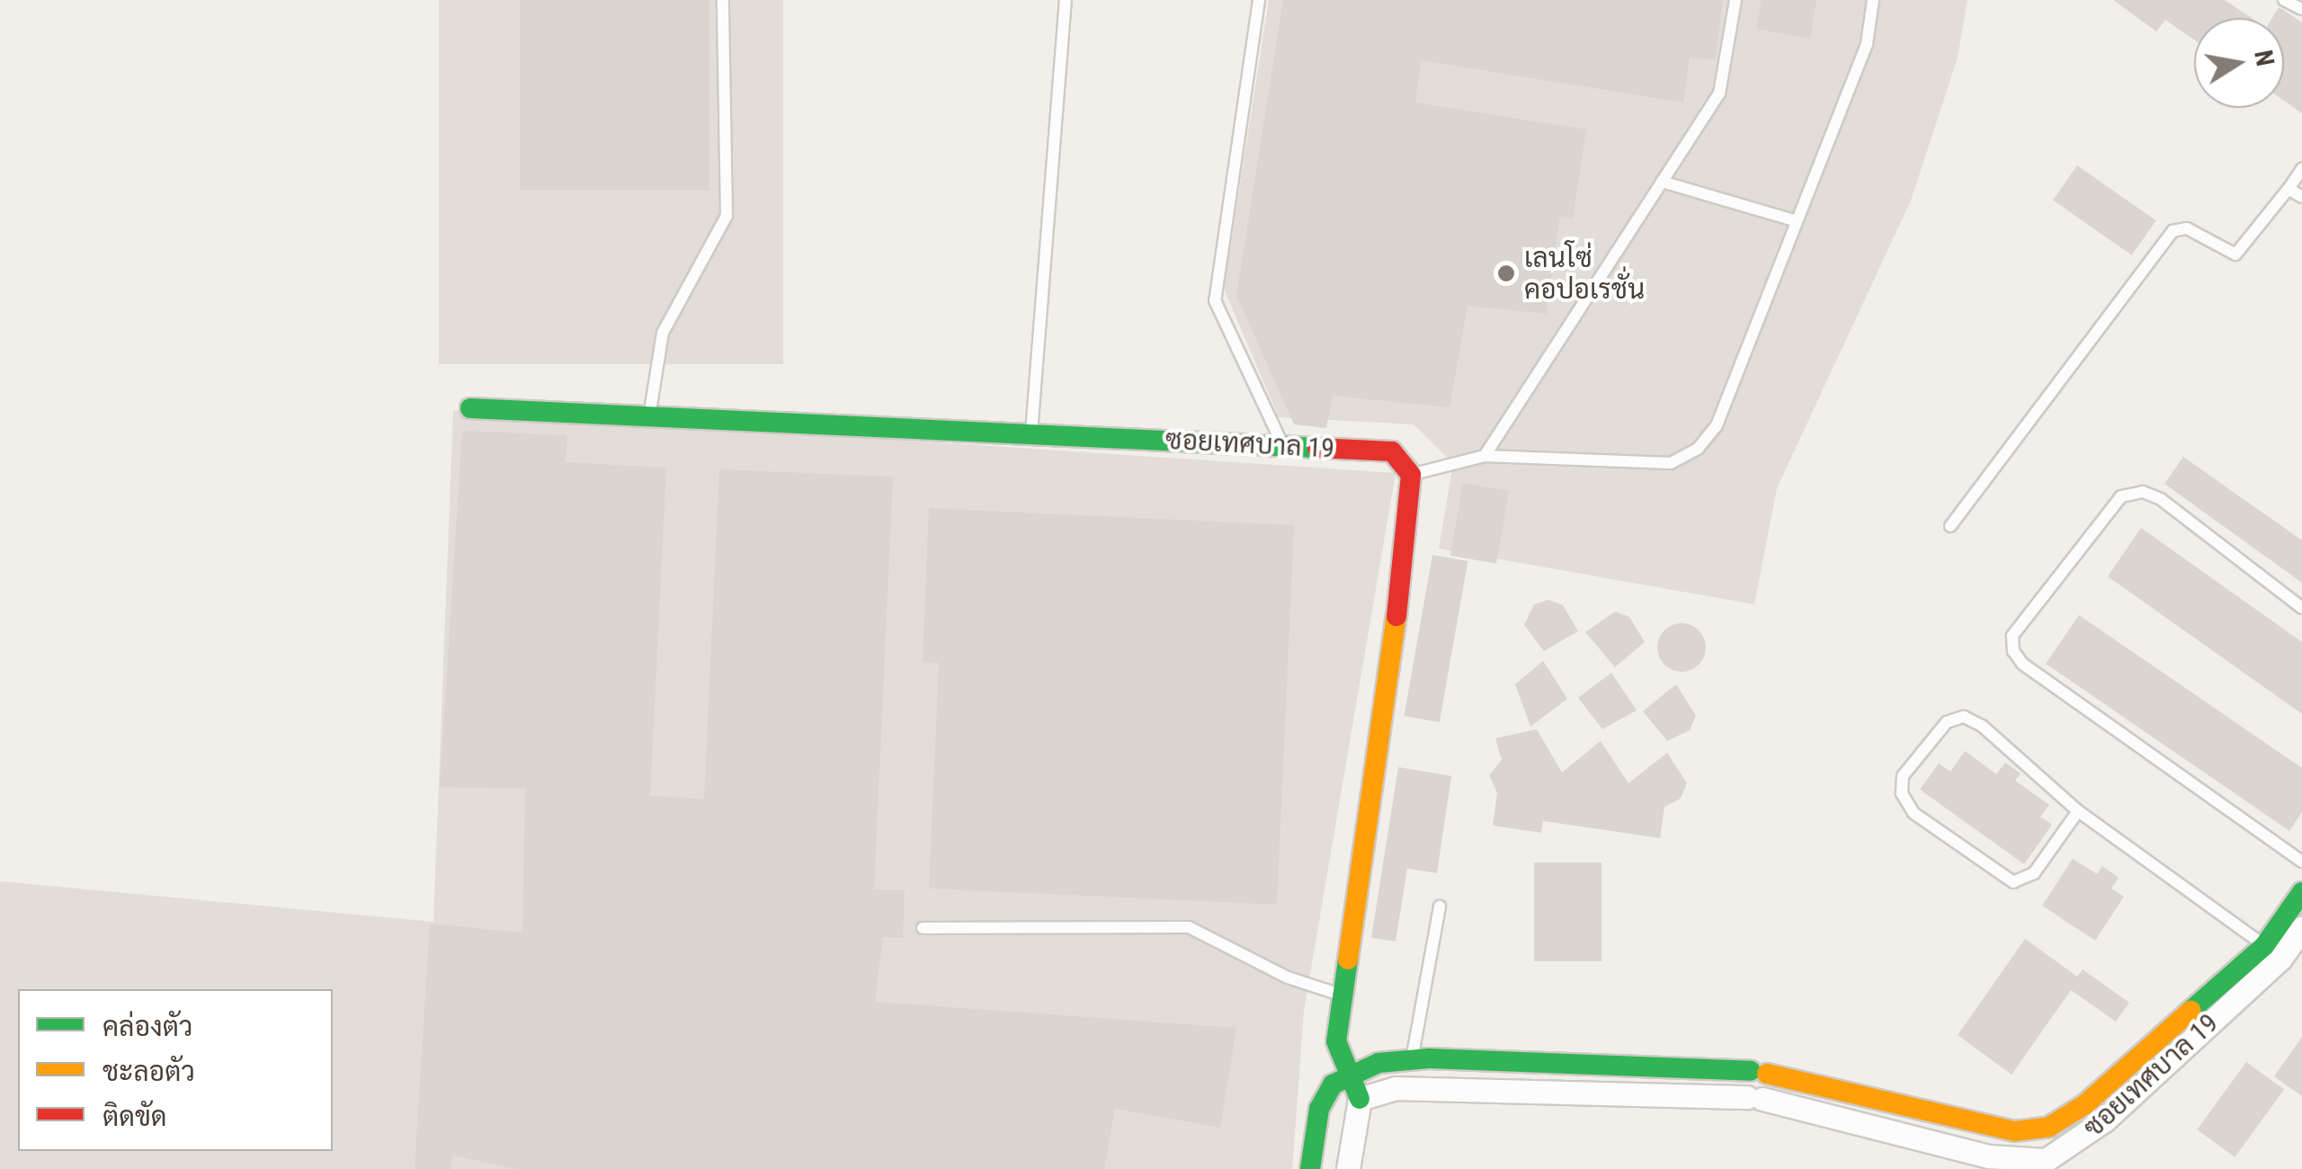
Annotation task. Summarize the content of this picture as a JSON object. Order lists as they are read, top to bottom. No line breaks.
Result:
{"streets":{"street":["ซอยเทศบาล 19"]},"places":["เลนโซ่ คอปอเรชั่น"],"legend":["คล่องตัว","ชะลอตัว","ติดขัด"],"north":"right"}
